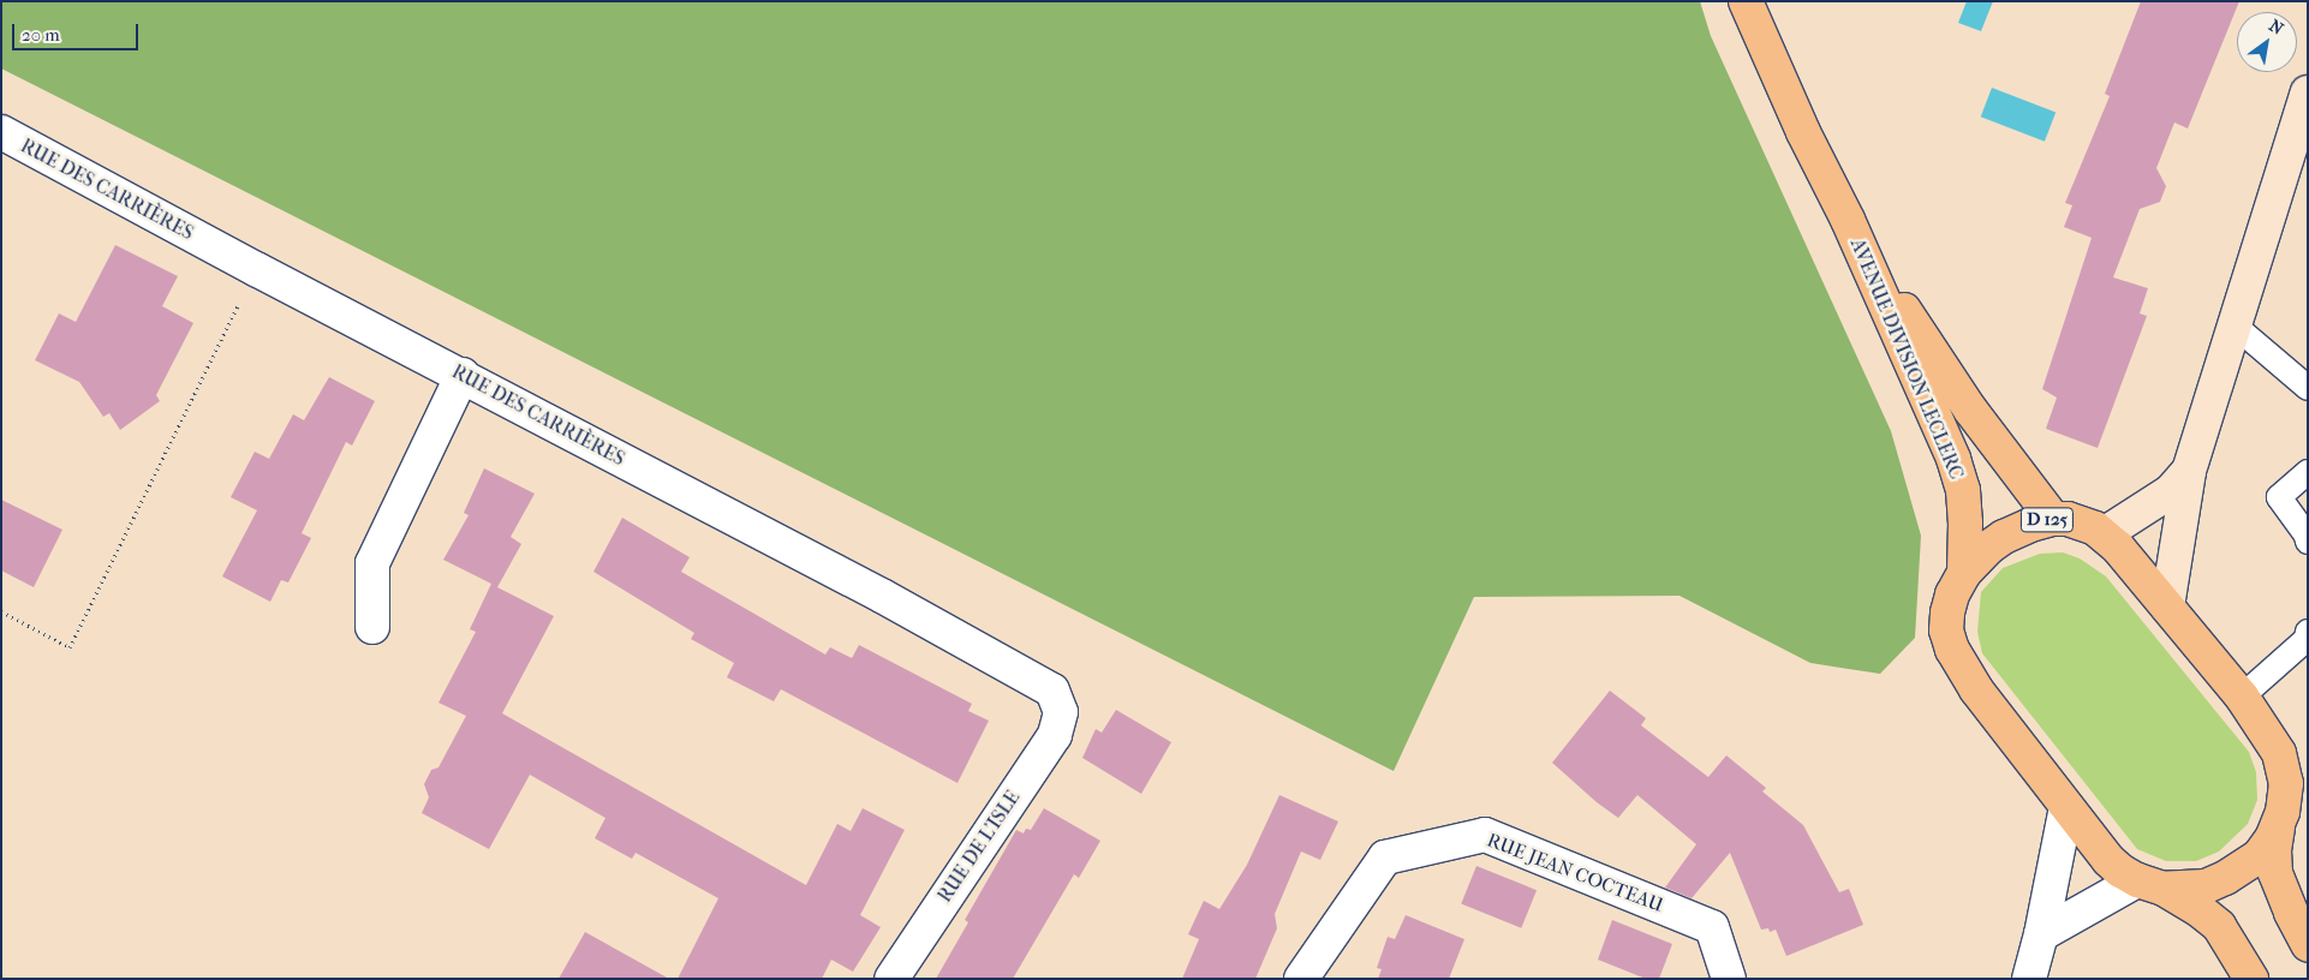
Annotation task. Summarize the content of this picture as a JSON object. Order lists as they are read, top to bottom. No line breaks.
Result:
{"streets":{"main road":["AVENUE DIVISION LECLERC","D 125"],"street":["RUE DES CARRIÈRES","RUE DE L'ISLE","RUE JEAN COCTEAU"]},"crossings":[["RUE DES CARRIÈRES","RUE DE L'ISLE"],["AVENUE DIVISION LECLERC","D 125"]],"scale_bar":"20 m","north":"top right"}
